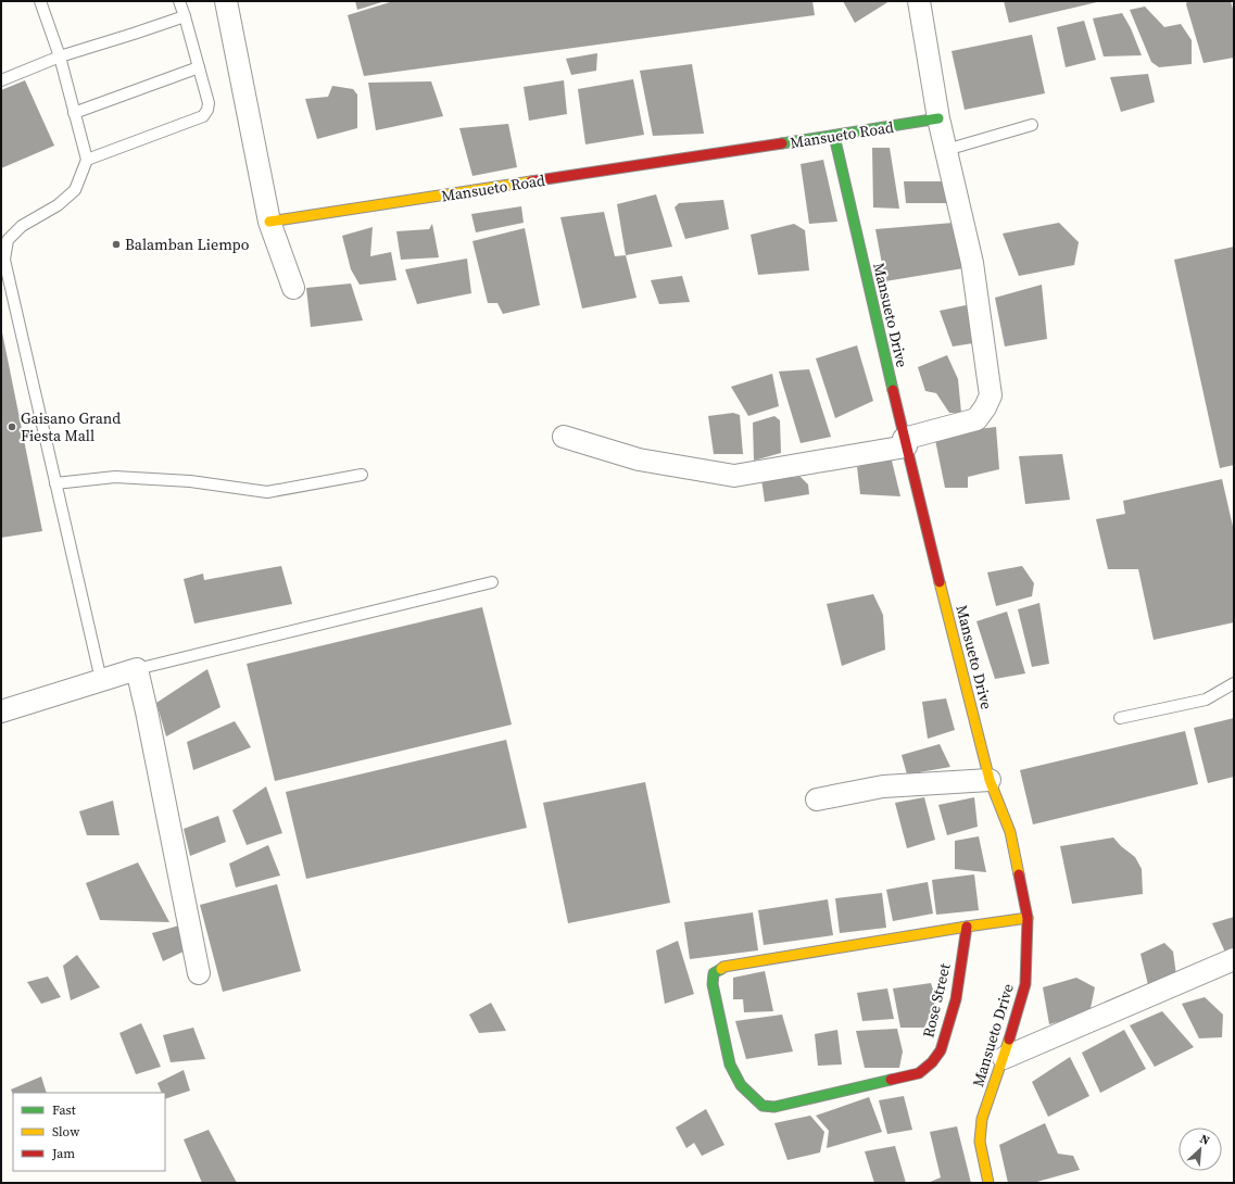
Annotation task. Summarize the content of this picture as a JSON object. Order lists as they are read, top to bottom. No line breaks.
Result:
{"streets":{"street":["Mansueto Road","Mansueto Drive","Rose Street"]},"crossings":[["Mansueto Road","Mansueto Drive"]],"places":["Balamban Liempo","Gaisano Grand Fiesta Mall"],"legend":["Fast","Slow","Jam"],"north":"top right"}
